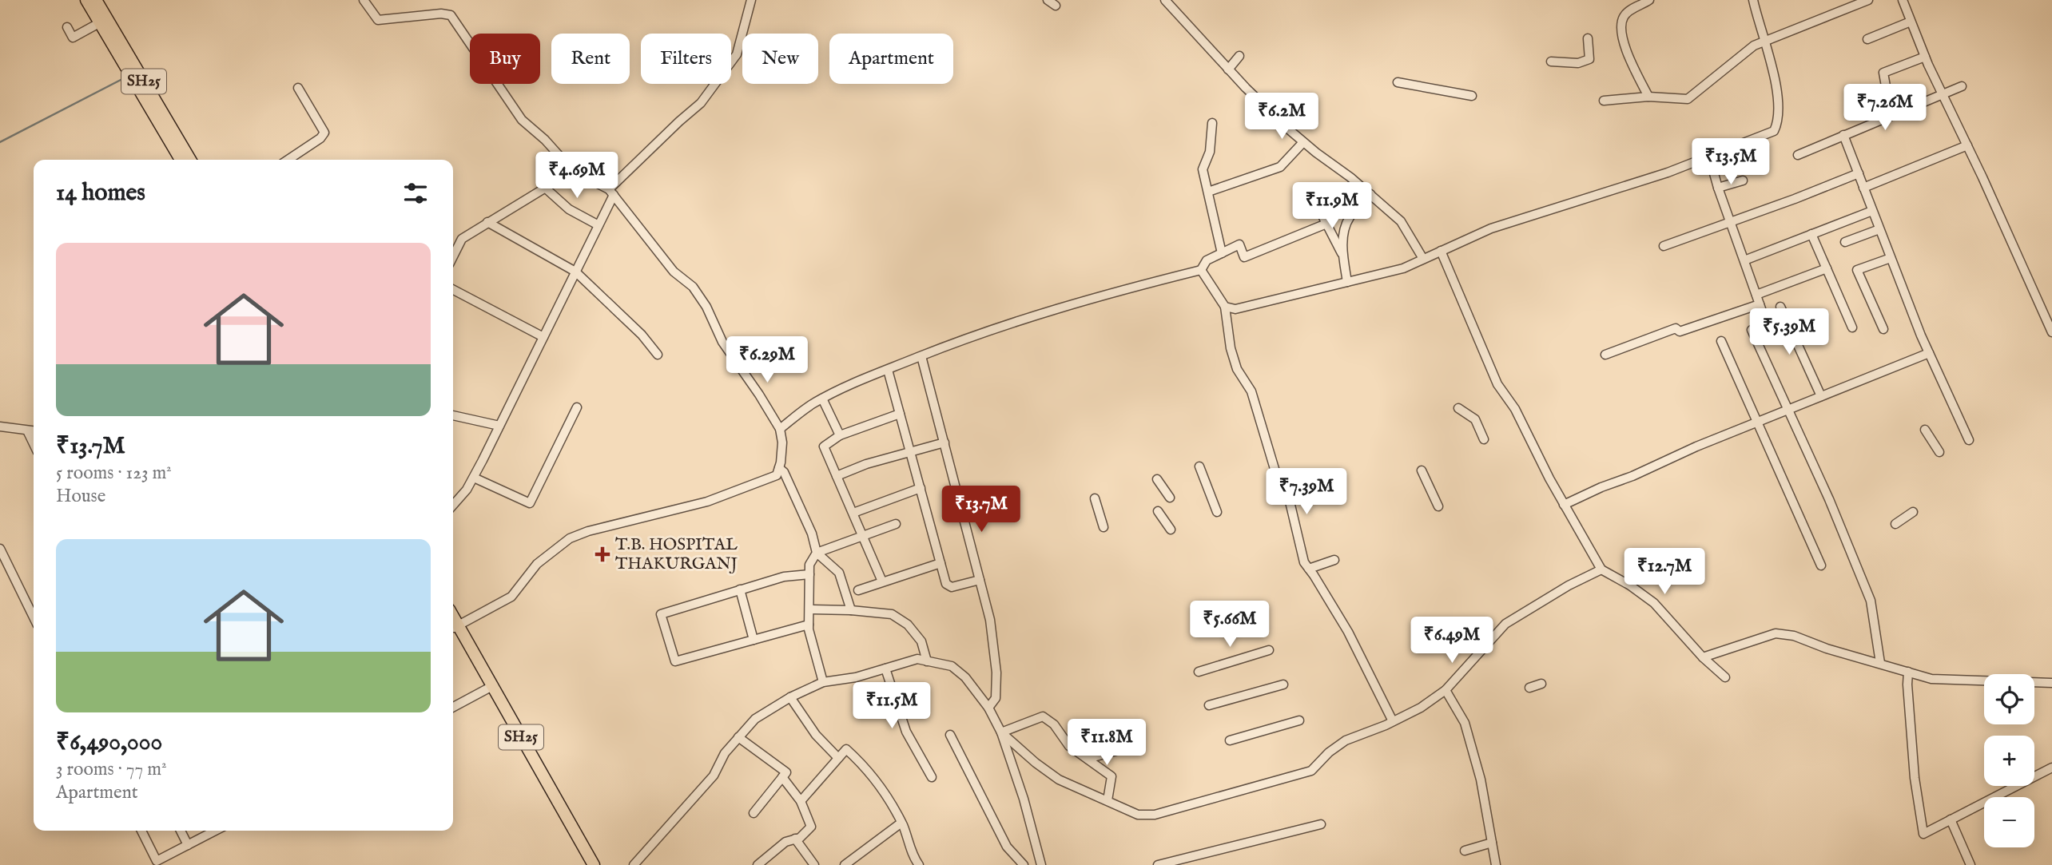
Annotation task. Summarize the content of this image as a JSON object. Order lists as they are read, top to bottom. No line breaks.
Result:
{"streets":{"main road":["SH25"]},"places":{"health":["T.B. HOSPITAL THAKURGANJ"]},"page":{"chip":["Buy","Rent","Filters","New","Apartment"],"price":["₹7.26M","₹6.2M","₹13.5M","₹4.69M","₹11.9M","₹5.39M","₹6.29M","₹7.39M","₹13.7M","₹12.7M","₹5.66M","₹6.49M","₹11.5M","₹11.8M"],"heading":"14 homes","list":[{"name":"₹13.7M","note":"5 rooms · 123 m² · House"},{"name":"₹6,490,000","note":"3 rooms · 77 m² · Apartment"}],"map_buttons":["+","−"]}}
